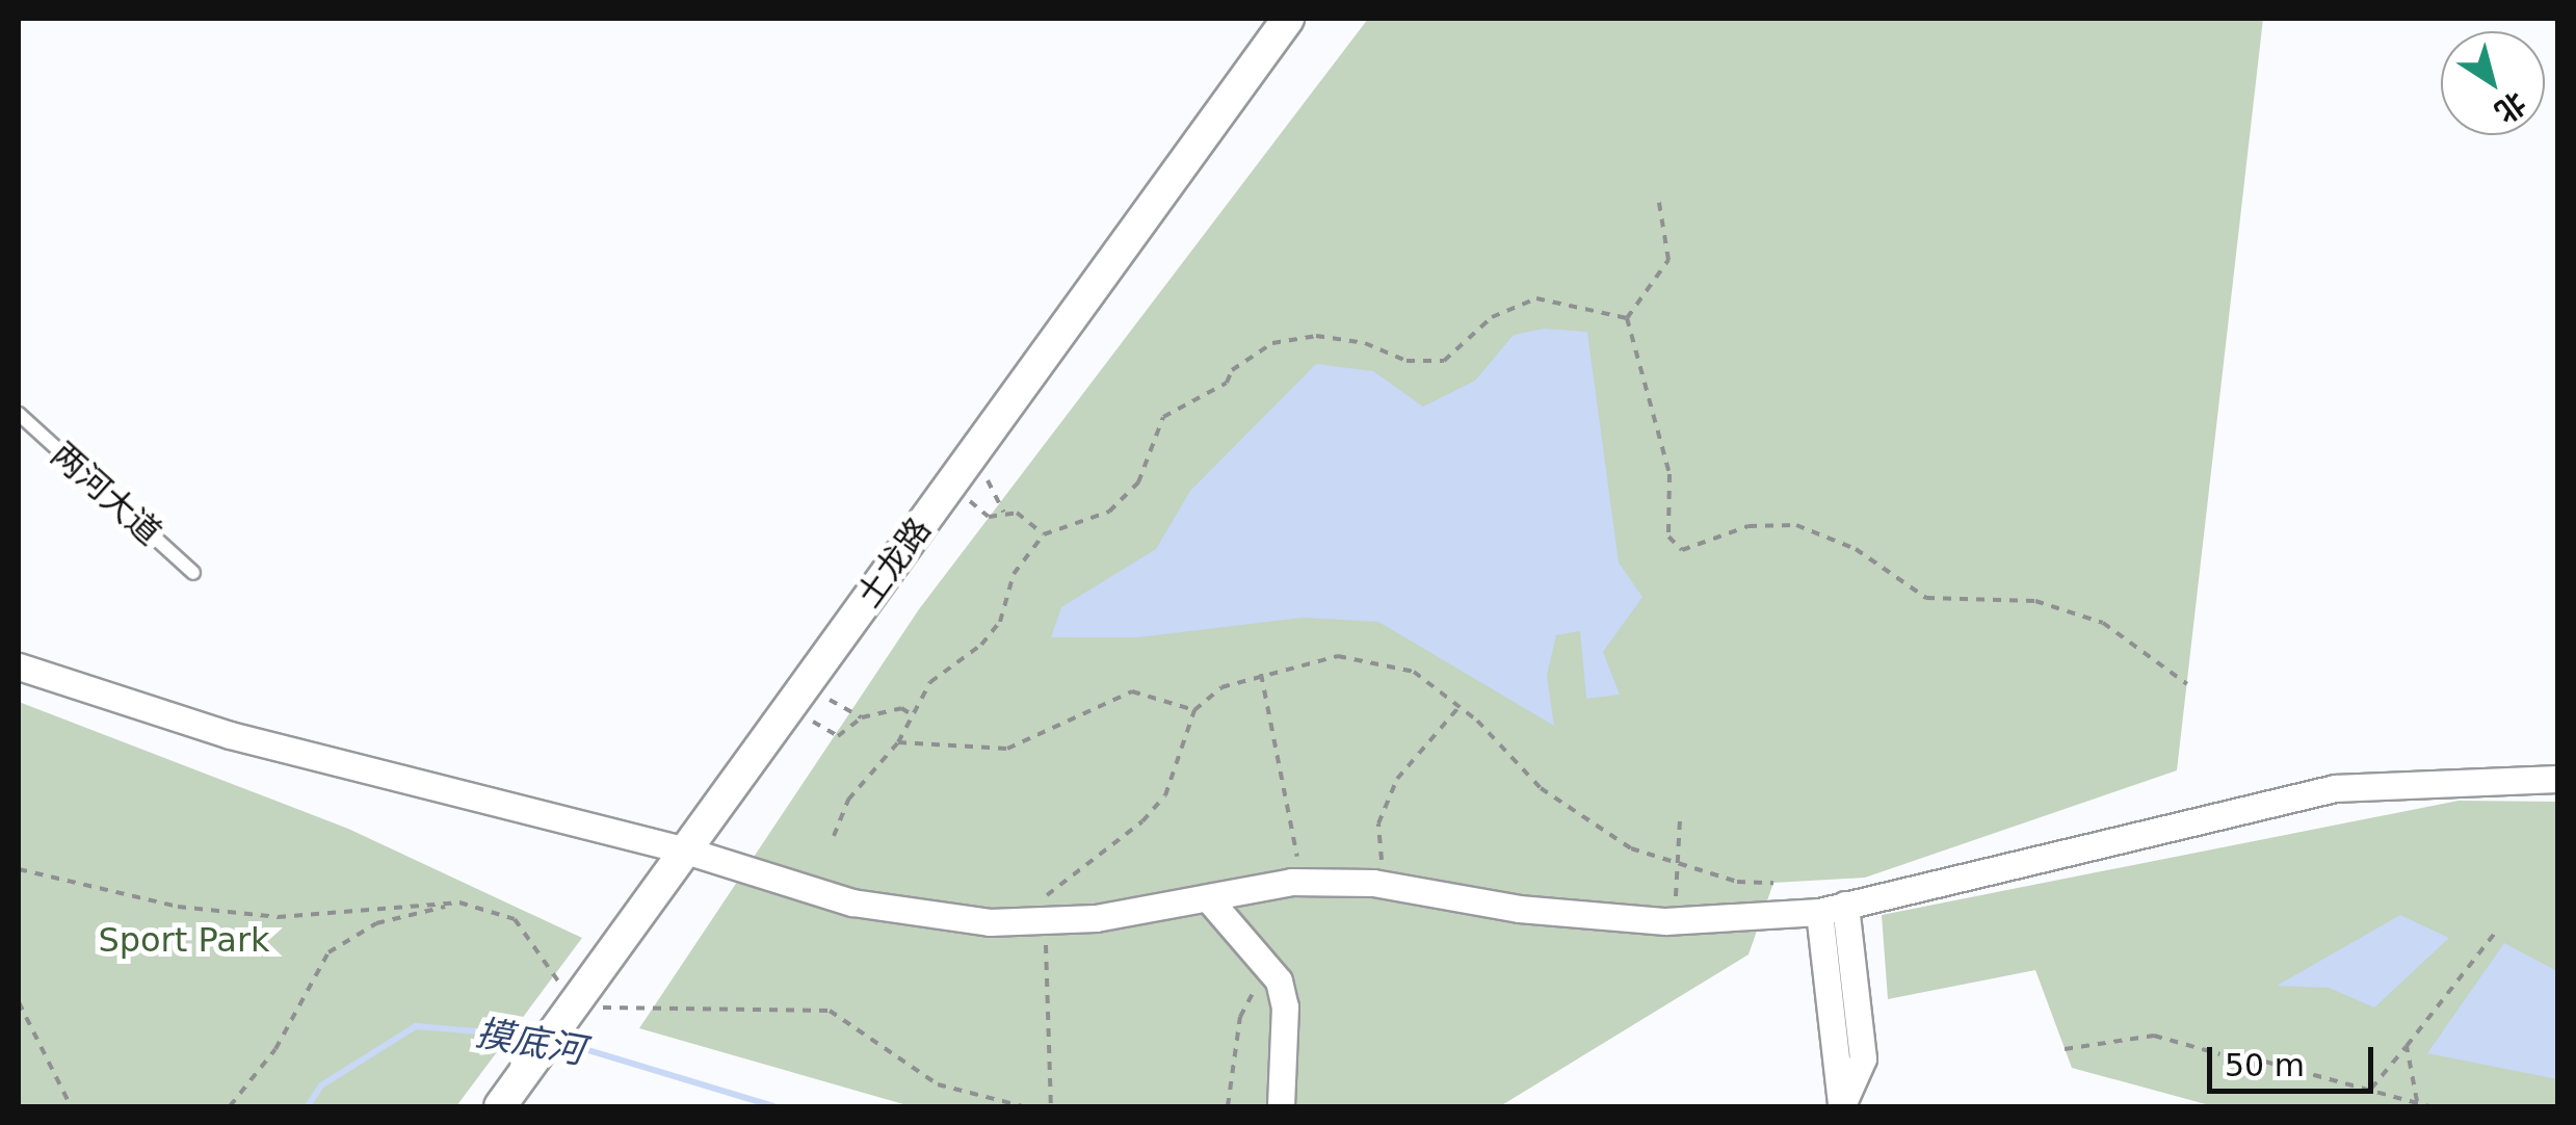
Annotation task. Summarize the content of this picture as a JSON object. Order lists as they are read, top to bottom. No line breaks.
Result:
{"streets":{"street":["土龙路"],"lane":["两河大道"]},"water":["摸底河"],"parks":["Sport Park"],"scale_bar":"50 m","north":"bottom right"}
